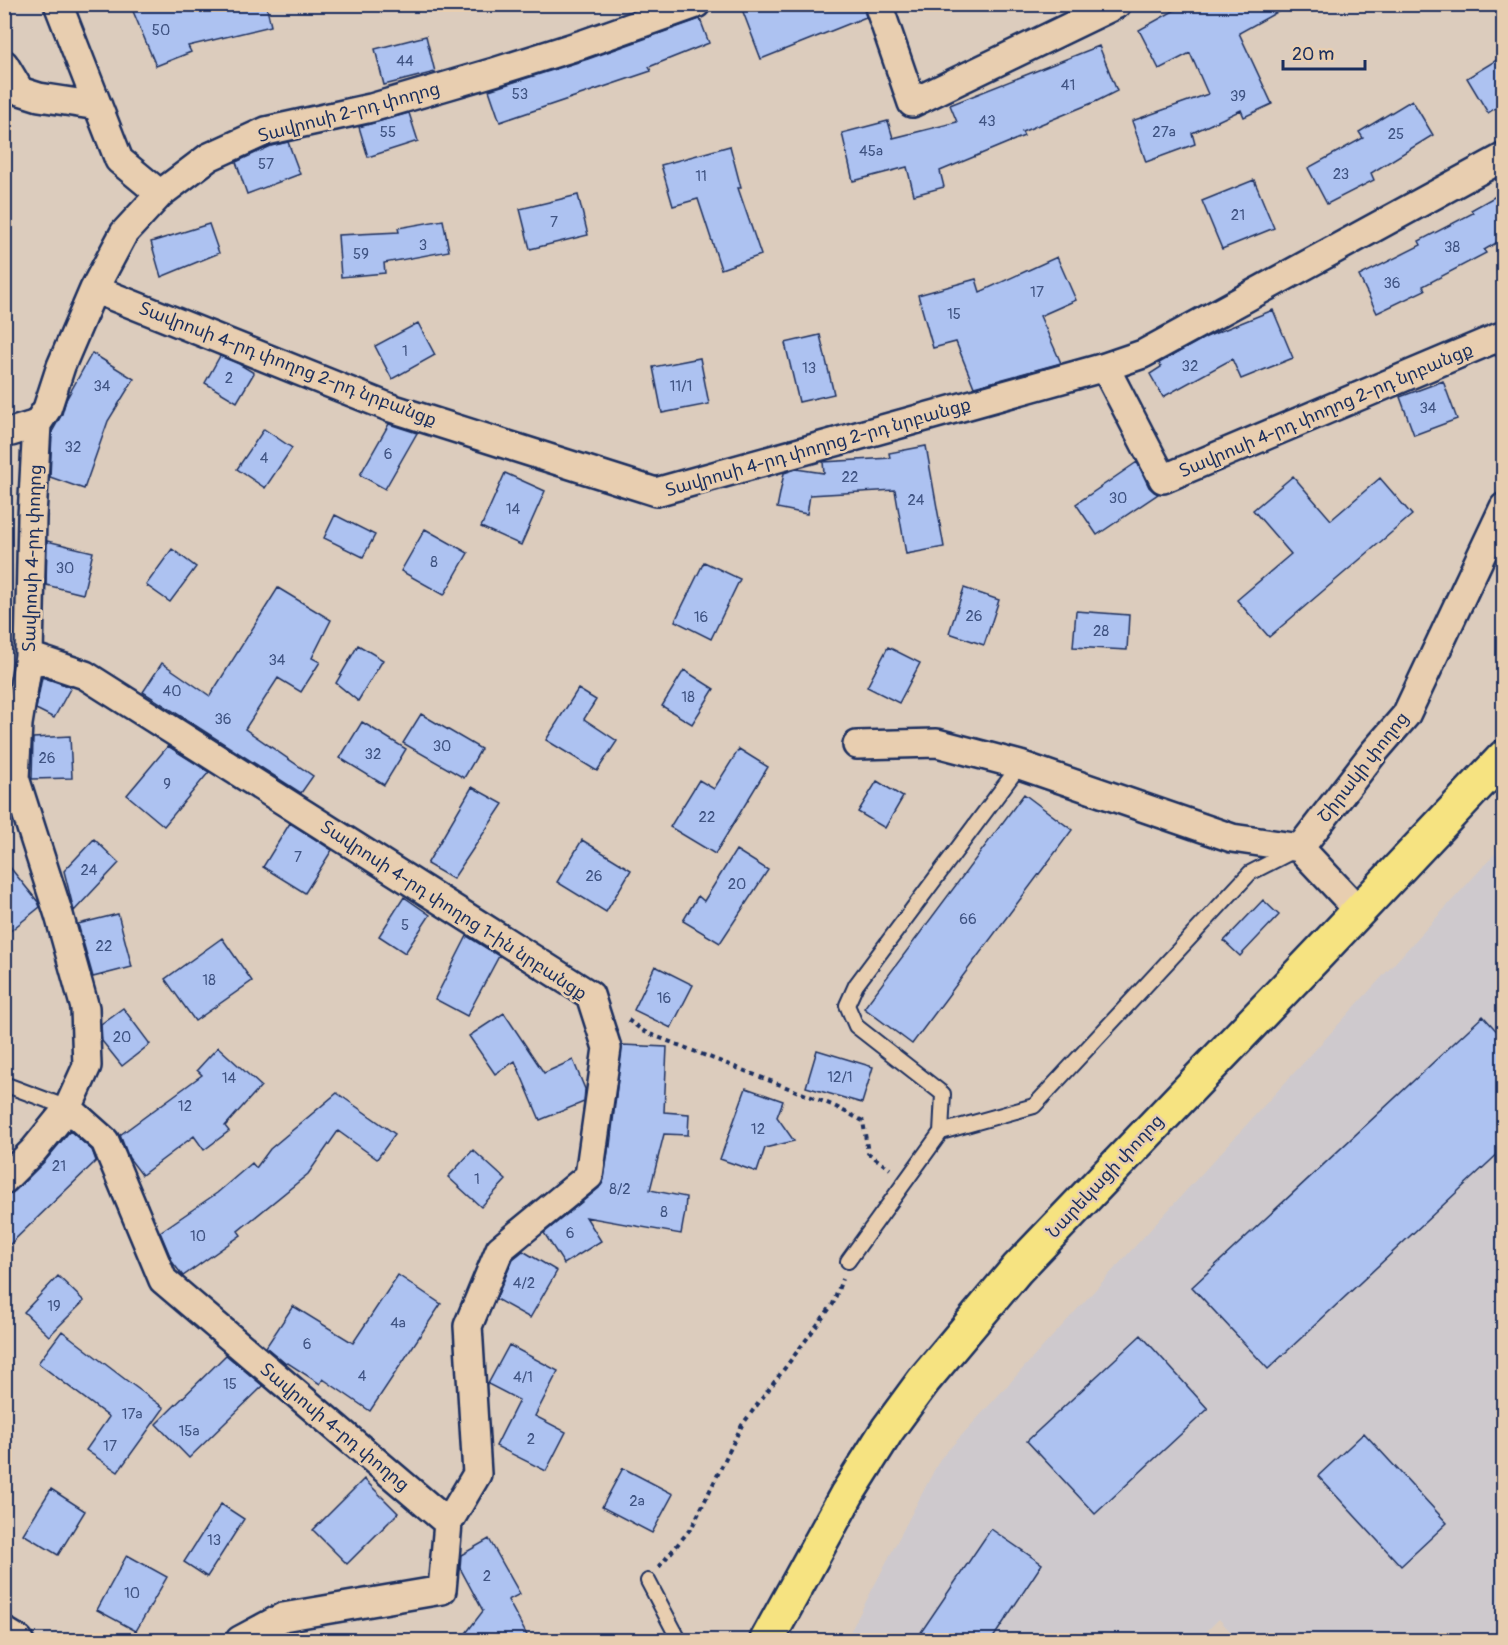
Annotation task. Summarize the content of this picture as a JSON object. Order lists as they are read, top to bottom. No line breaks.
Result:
{"streets":{"highway":["Նարեկացի փողոց"],"street":["Տավրոսի 2-րդ փողոց","Տավրոսի 4-րդ փողոց 2-րդ նրբանցք","Տավրոսի 4-րդ փողոց","Շիրակի փողոց","Տավրոսի 4-րդ փողոց 1-ին նրբանցք"]},"crossings":[["Տավրոսի 2-րդ փողոց","Տավրոսի 4-րդ փողոց 2-րդ նրբանցք"],["Տավրոսի 2-րդ փողոց","Տավրոսի 4-րդ փողոց"],["Տավրոսի 4-րդ փողոց","Տավրոսի 4-րդ փողոց 1-ին նրբանցք"]],"house_numbers":["50","44","41","53","39","43","55","27a","25","45a","57","23","11","21","7","3","38","59","36","17","15","1","32","13","2","34","11/1","34","32","6","4","22","30","24","14","8","30","26","16","28","34","40","18","36","30","32","26","9","22","7","24","26","20","66","5","22","18","16","20","12/1","14","12","12","21","1","8/2","8","6","10","4/2","19","4a","6","4","4/1","15","17a","15a","2","17","2a","13","2","10"],"scale_bar":"20 m"}
